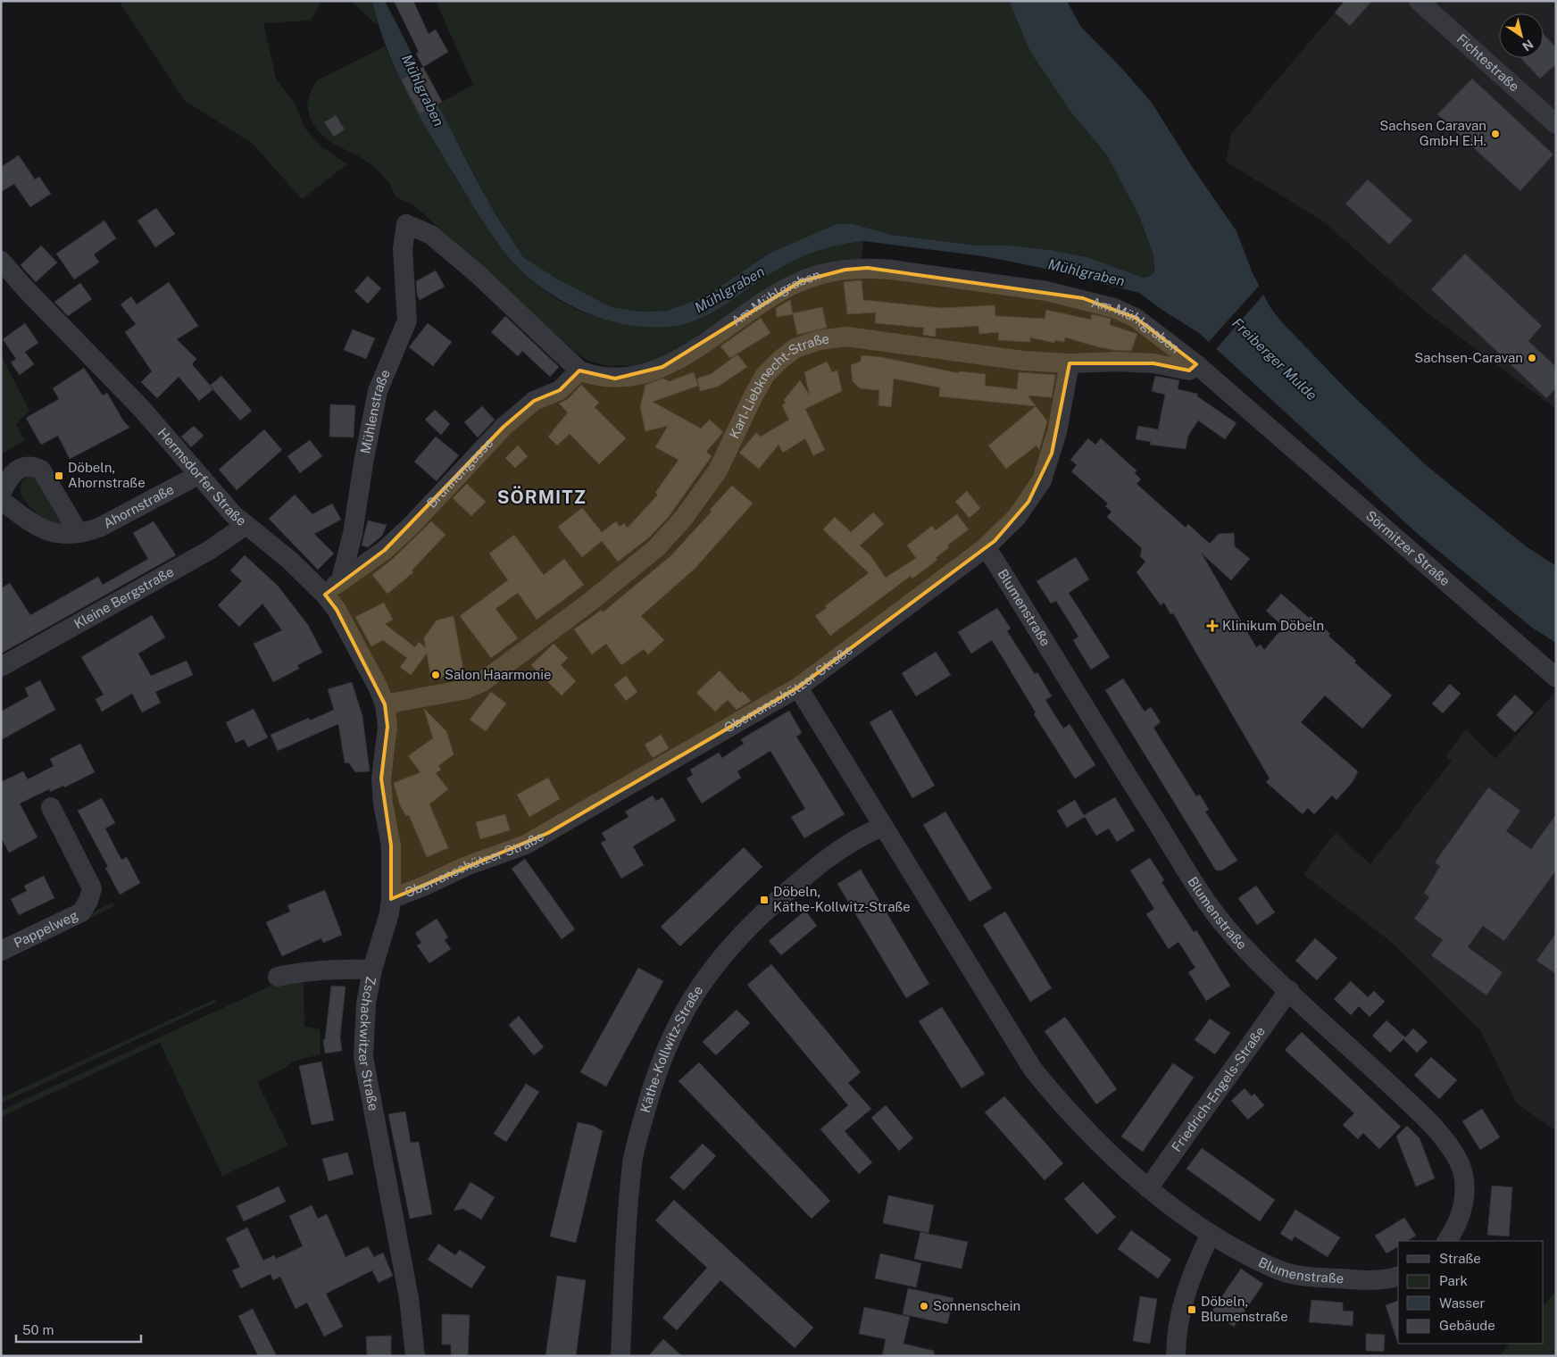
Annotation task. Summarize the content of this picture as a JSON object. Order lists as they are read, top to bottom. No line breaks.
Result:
{"streets":{"street":["Fichtestraße","Am Mühlgraben","Karl-Liebknecht-Straße","Mühlenstraße","Brunnengasse","Hermsdorfer Straße","Ahornstraße","Sörmitzer Straße","Kleine Bergstraße","Blumenstraße","Oberranschützer Straße","Pappelweg","Zschackwitzer Straße","Käthe-Kollwitz-Straße","Friedrich-Engels-Straße"]},"crossings":[["Am Mühlgraben","Karl-Liebknecht-Straße"],["Am Mühlgraben","Mühlenstraße"],["Am Mühlgraben","Brunnengasse"],["Am Mühlgraben","Sörmitzer Straße"],["Karl-Liebknecht-Straße","Hermsdorfer Straße"],["Karl-Liebknecht-Straße","Sörmitzer Straße"],["Karl-Liebknecht-Straße","Oberranschützer Straße"],["Karl-Liebknecht-Straße","Zschackwitzer Straße"],["Mühlenstraße","Brunnengasse"],["Hermsdorfer Straße","Ahornstraße"],["Hermsdorfer Straße","Kleine Bergstraße"],["Hermsdorfer Straße","Zschackwitzer Straße"],["Blumenstraße","Oberranschützer Straße"],["Blumenstraße","Käthe-Kollwitz-Straße"],["Blumenstraße","Friedrich-Engels-Straße"],["Oberranschützer Straße","Zschackwitzer Straße"]],"districts":["SÖRMITZ"],"water":["Mühlgraben","Freiberger Mulde"],"places":{"other":["Sachsen Caravan GmbH E.H.","Sachsen-Caravan","Salon Haarmonie","Sonnenschein"],"transit":["Döbeln, Ahornstraße","Döbeln, Käthe-Kollwitz-Straße","Döbeln, Blumenstraße"],"health":["Klinikum Döbeln"]},"legend":["Straße","Park","Wasser","Gebäude"],"scale_bar":"50 m","north":"bottom right"}
